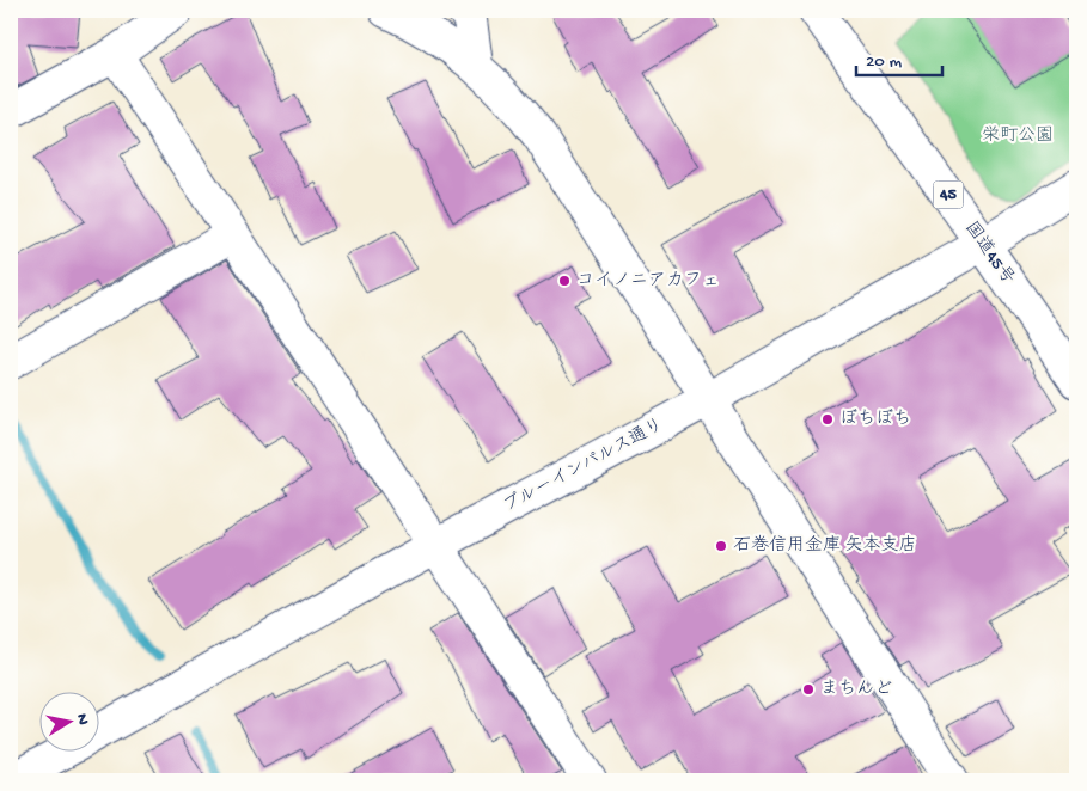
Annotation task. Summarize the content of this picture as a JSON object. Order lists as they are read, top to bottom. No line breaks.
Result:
{"streets":{"main road":["45","国道45号","ブルーインパルス通り"]},"crossings":[["国道45号","ブルーインパルス通り"]],"parks":["栄町公園"],"places":["コイノニアカフェ","ぼちぼち","石巻信用金庫 矢本支店","まちんど"],"scale_bar":"20 m","north":"right"}
